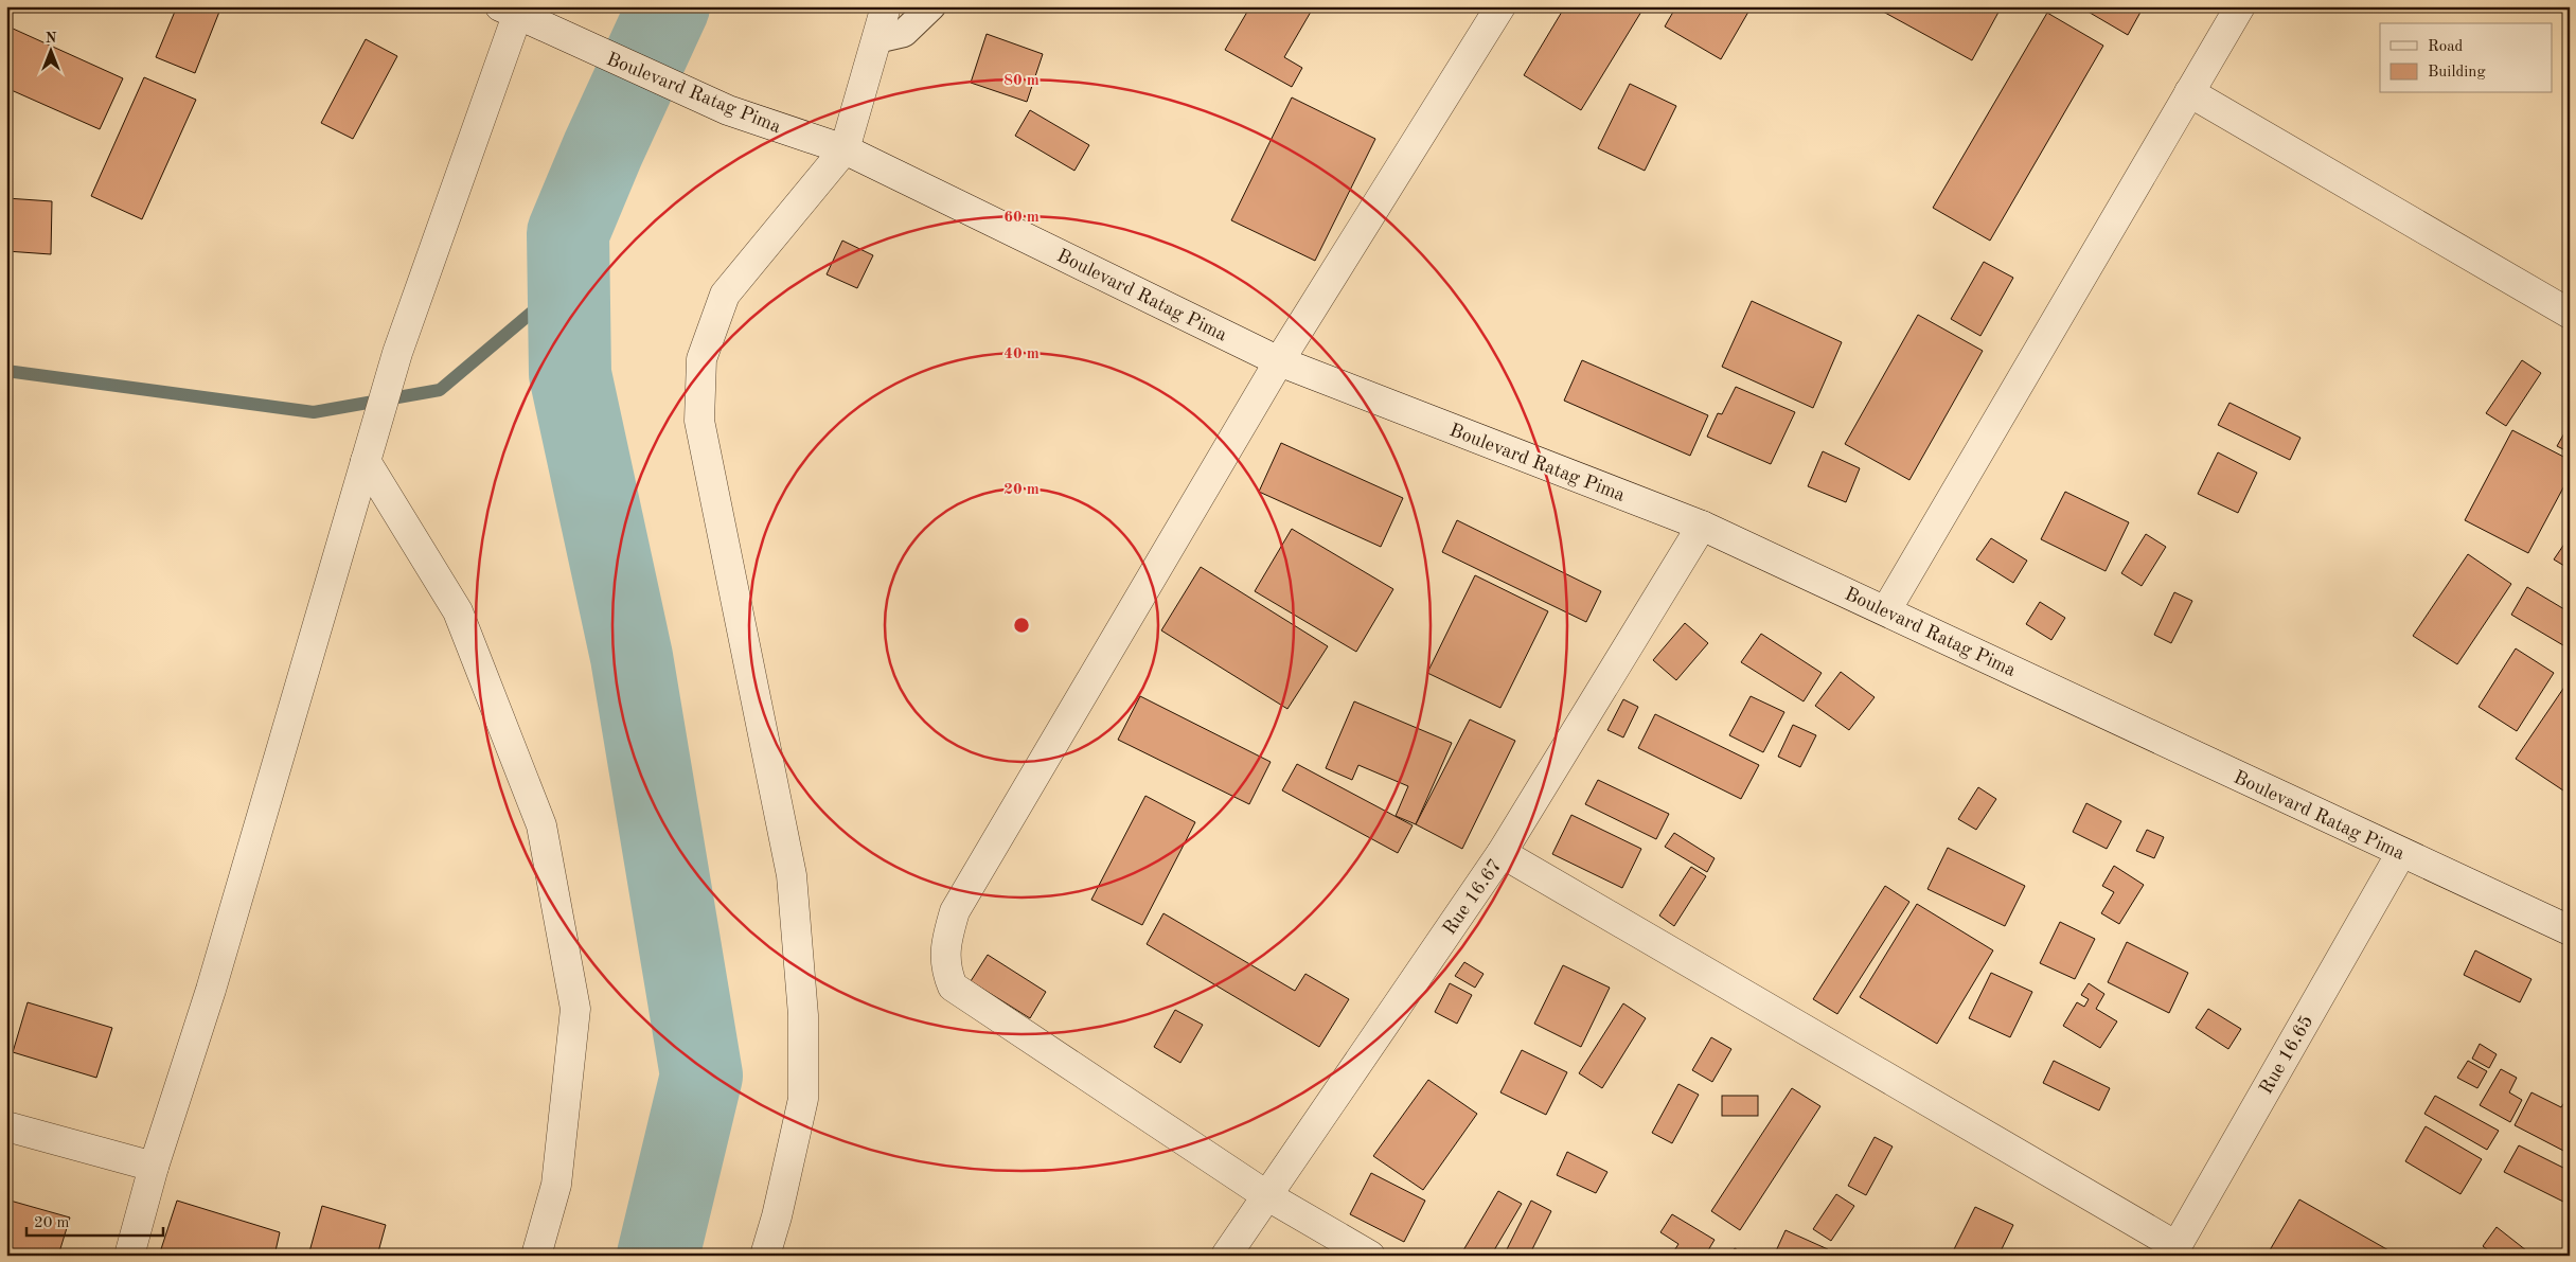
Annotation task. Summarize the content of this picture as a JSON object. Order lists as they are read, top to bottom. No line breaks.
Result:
{"streets":{"street":["Boulevard Ratag Pima","Rue 16.67","Rue 16.65"]},"crossings":[["Boulevard Ratag Pima","Rue 16.67"],["Boulevard Ratag Pima","Rue 16.65"]],"legend":["Road","Building"],"scale_bar":"20 m","north":"top","rings":["80 m","60 m","40 m","20 m"]}
